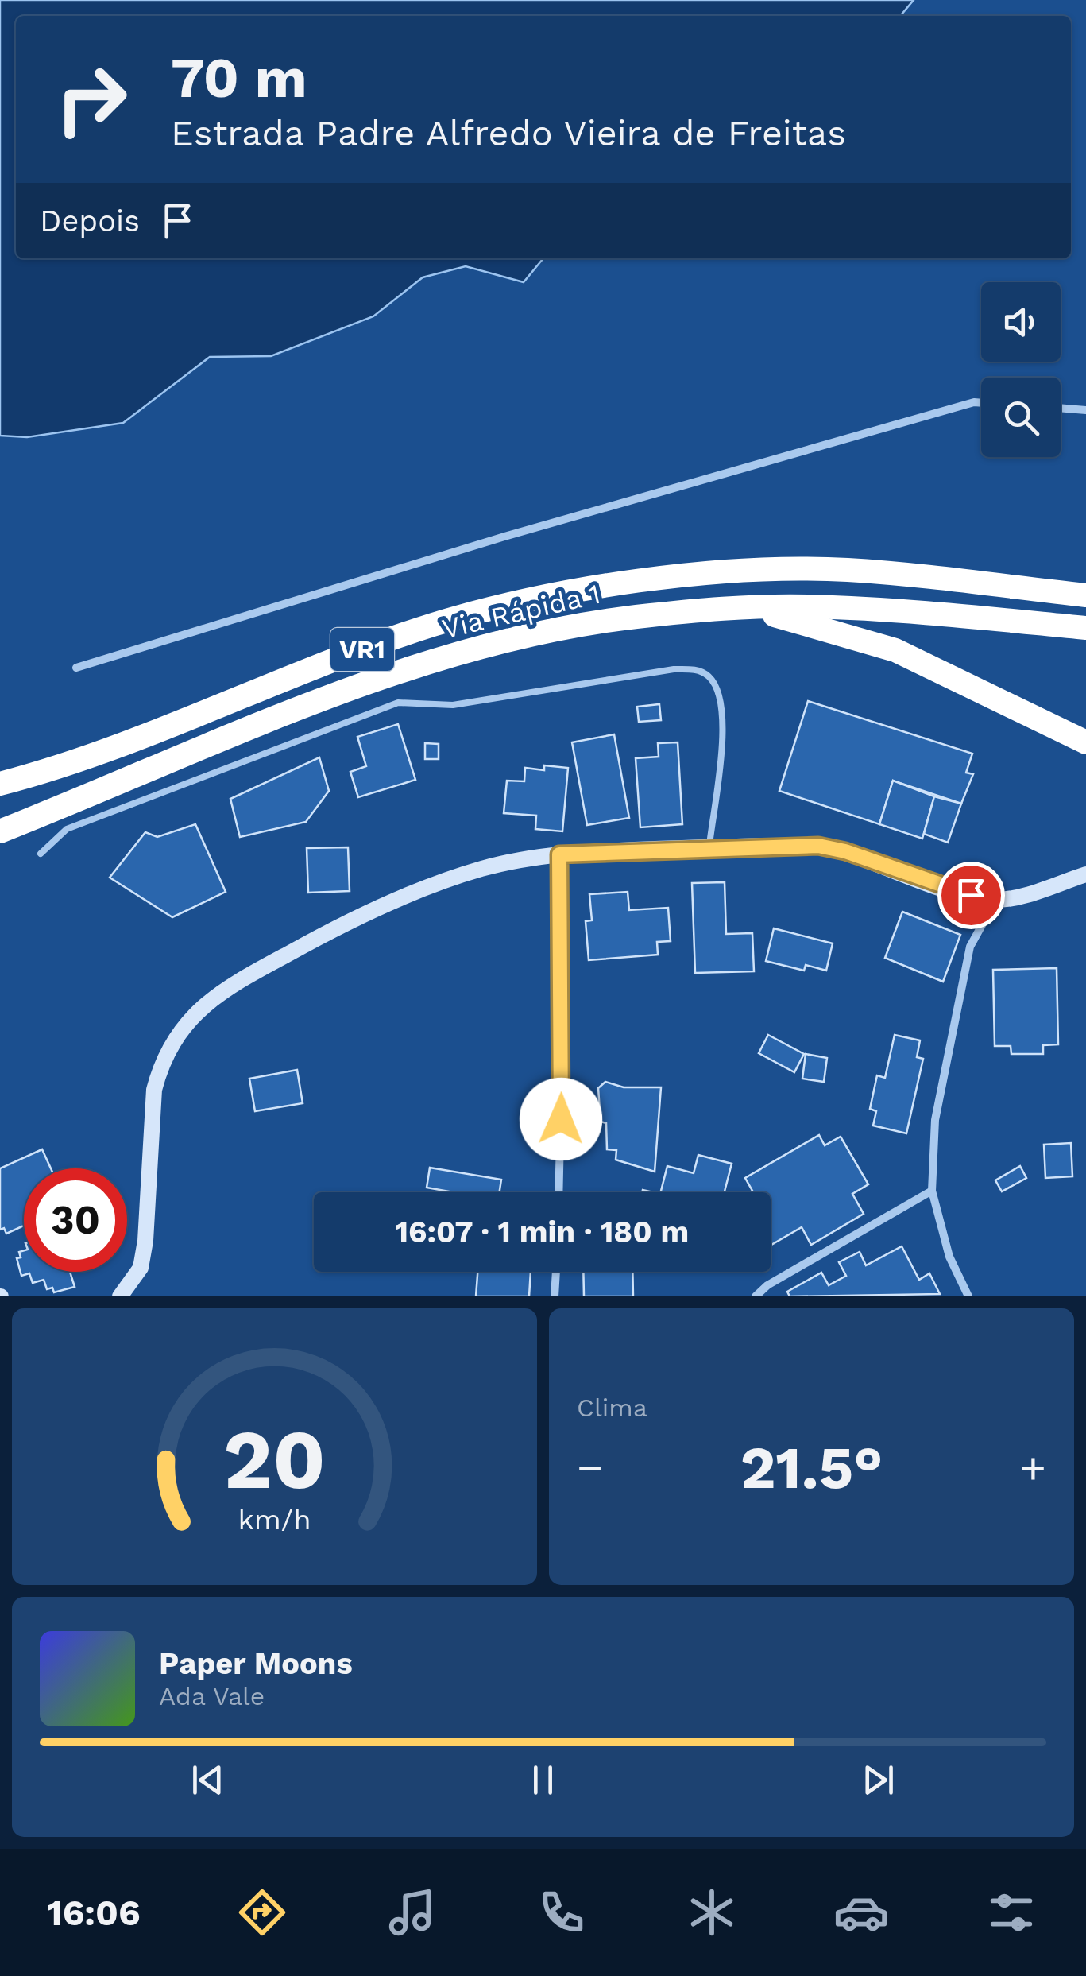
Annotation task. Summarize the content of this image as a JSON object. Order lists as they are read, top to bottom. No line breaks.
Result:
{"streets":{"highway":["Via Rápida 1","VR1"]},"page":{"turn":["70 m","Estrada Padre Alfredo Vieira de Freitas"],"then":"Depois","limit":"30","trip":"16:07 · 1 min · 180 m","tile":"Clima","heat":["−","21.5°","+"],"song":["Paper Moons","Ada Vale"],"tabs":"16:06","gauge":["20","km/h"]}}
